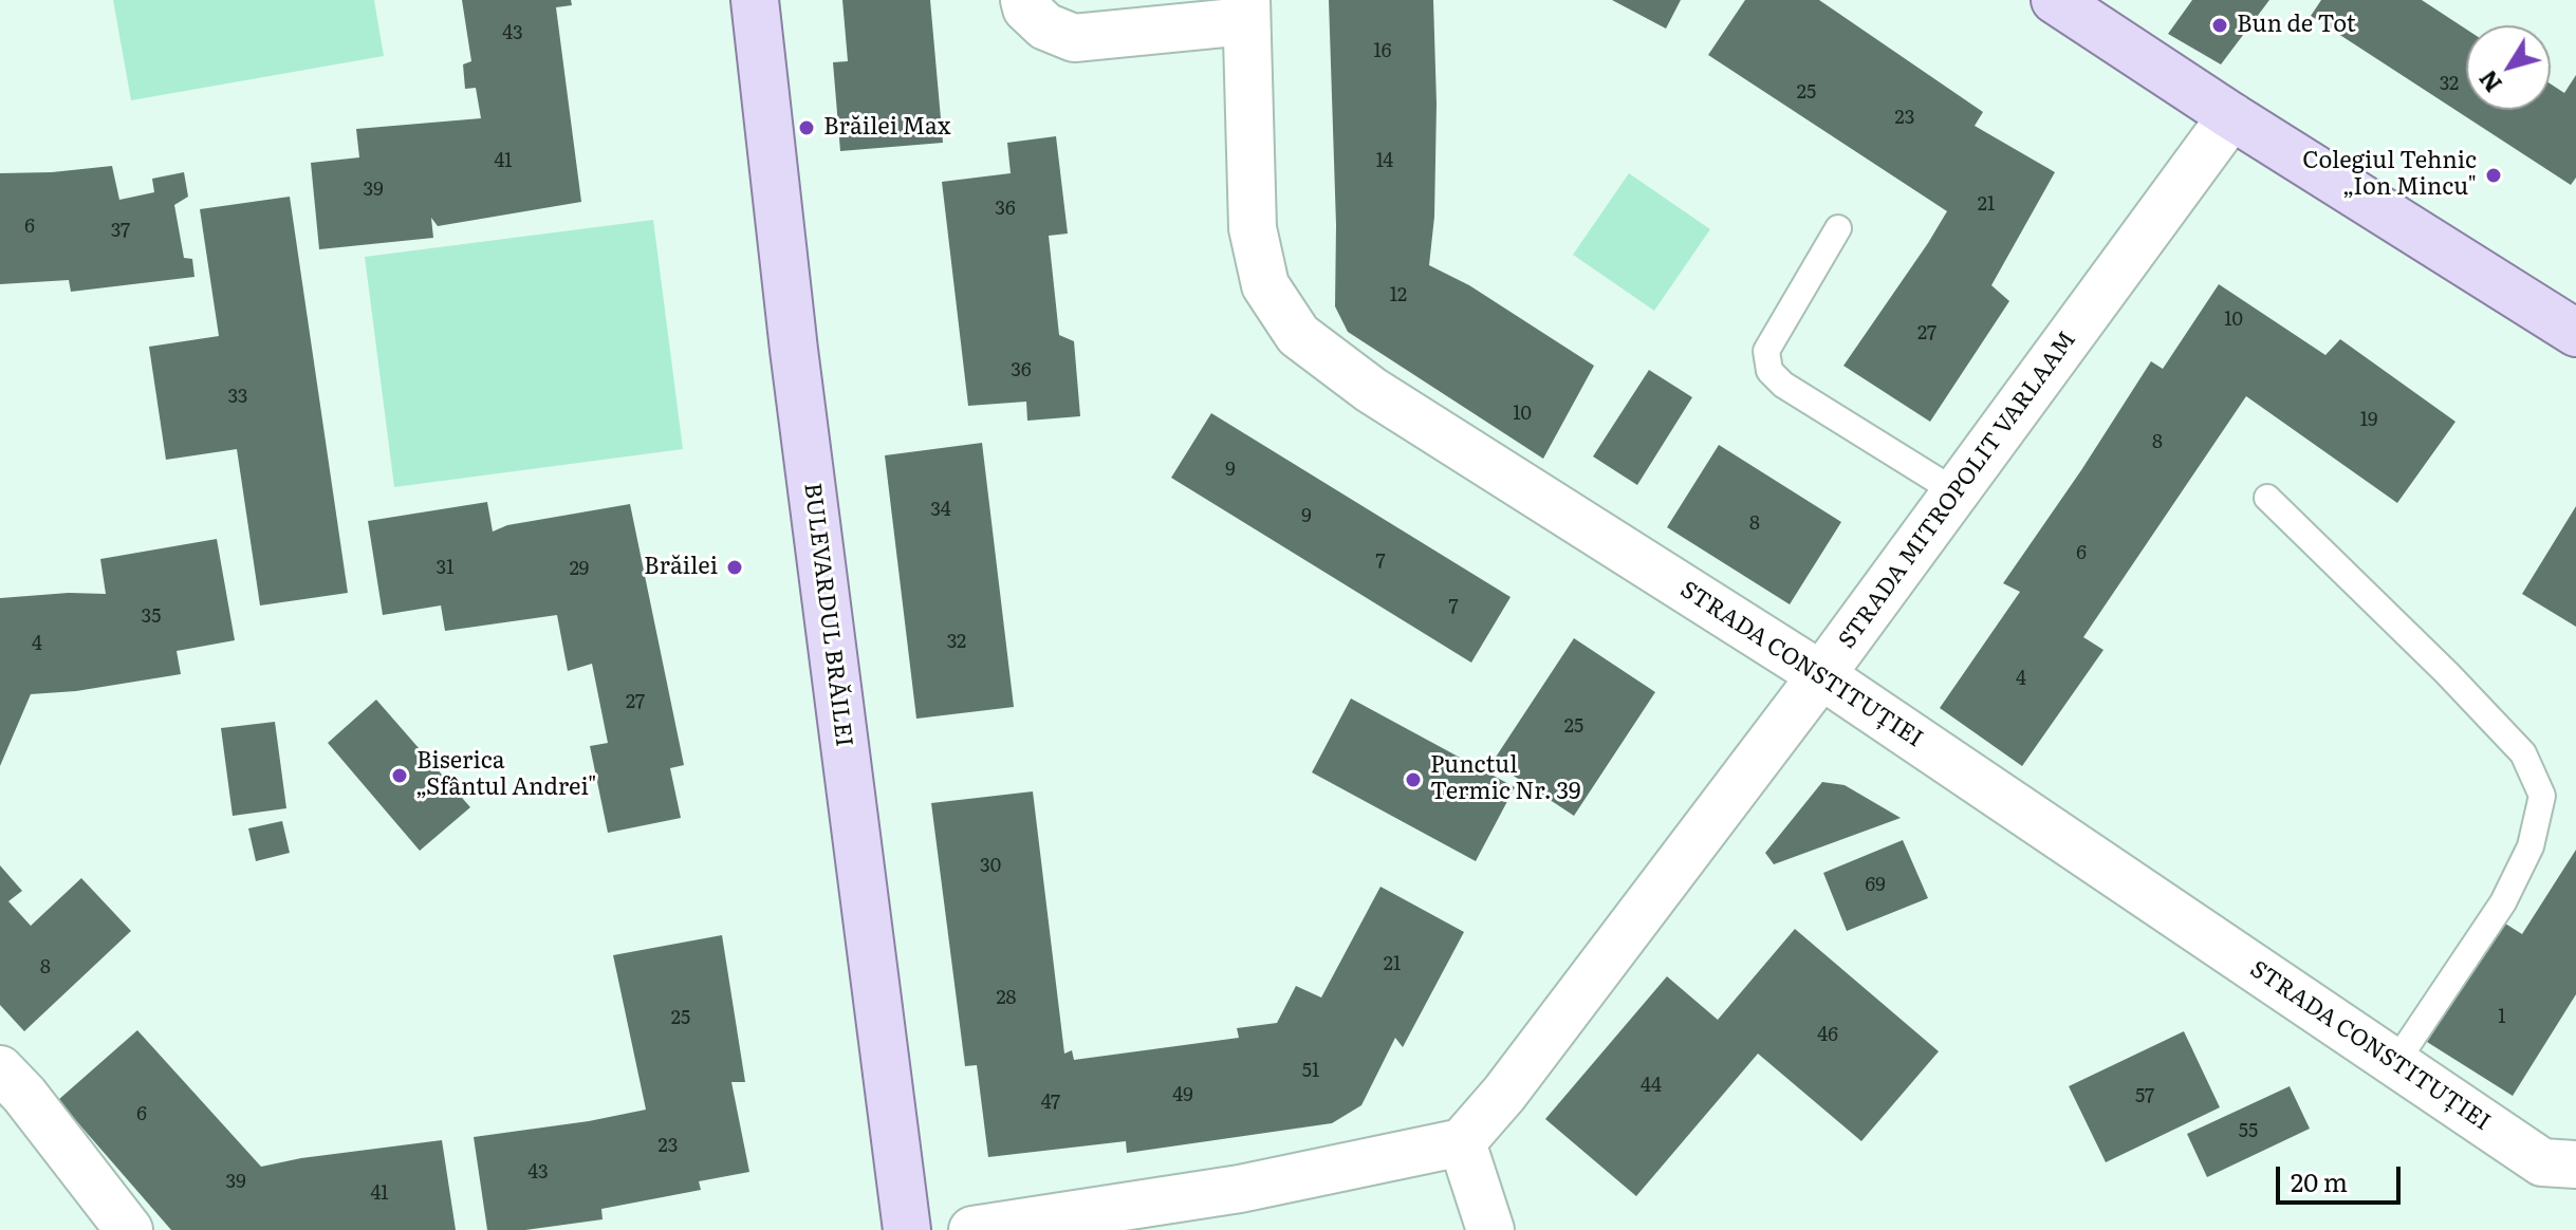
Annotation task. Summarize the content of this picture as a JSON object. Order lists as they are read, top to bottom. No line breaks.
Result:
{"streets":{"main road":["BULEVARDUL BRĂILEI"],"street":["STRADA MITROPOLIT VARLAAM","STRADA CONSTITUȚIEI"]},"crossings":[["STRADA MITROPOLIT VARLAAM","STRADA CONSTITUȚIEI"]],"places":["Bun de Tot","Brăilei Max","Colegiul Tehnic „Ion Mincu\"","Brăilei","Biserica „Sfântul Andrei\"","Punctul Termic Nr. 39"],"house_numbers":["43","16","32","25","23","41","14","39","21","36","6","37","12","10","27","36","33","10","19","8","9","34","9","8","6","7","31","29","7","35","32","4","4","27","25","30","69","21","8","28","1","25","46","51","44","49","57","47","6","55","23","43","39","41"],"scale_bar":"20 m","north":"bottom left"}
